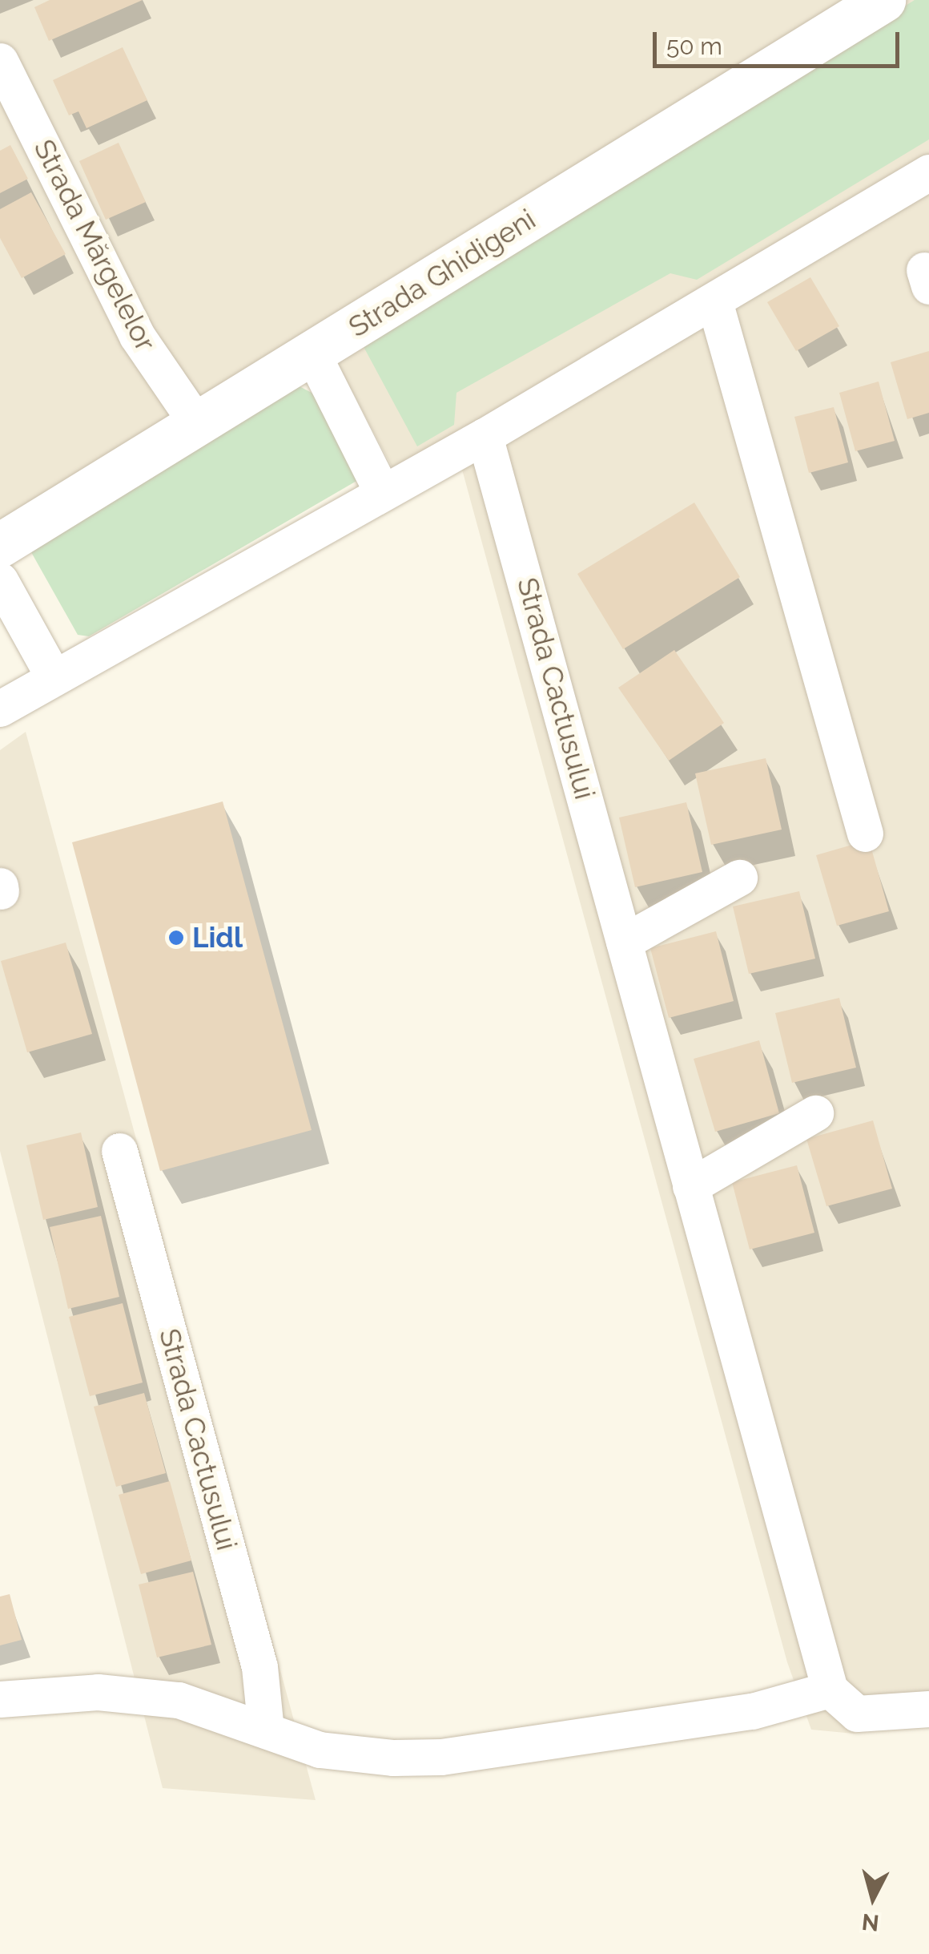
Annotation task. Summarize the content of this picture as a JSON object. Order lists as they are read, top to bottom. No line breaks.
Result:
{"streets":{"street":["Strada Mărgelelor","Strada Ghidigeni","Strada Cactusului"]},"crossings":[["Strada Mărgelelor","Strada Ghidigeni"]],"places":["Lidl"],"scale_bar":"50 m","north":"bottom"}
